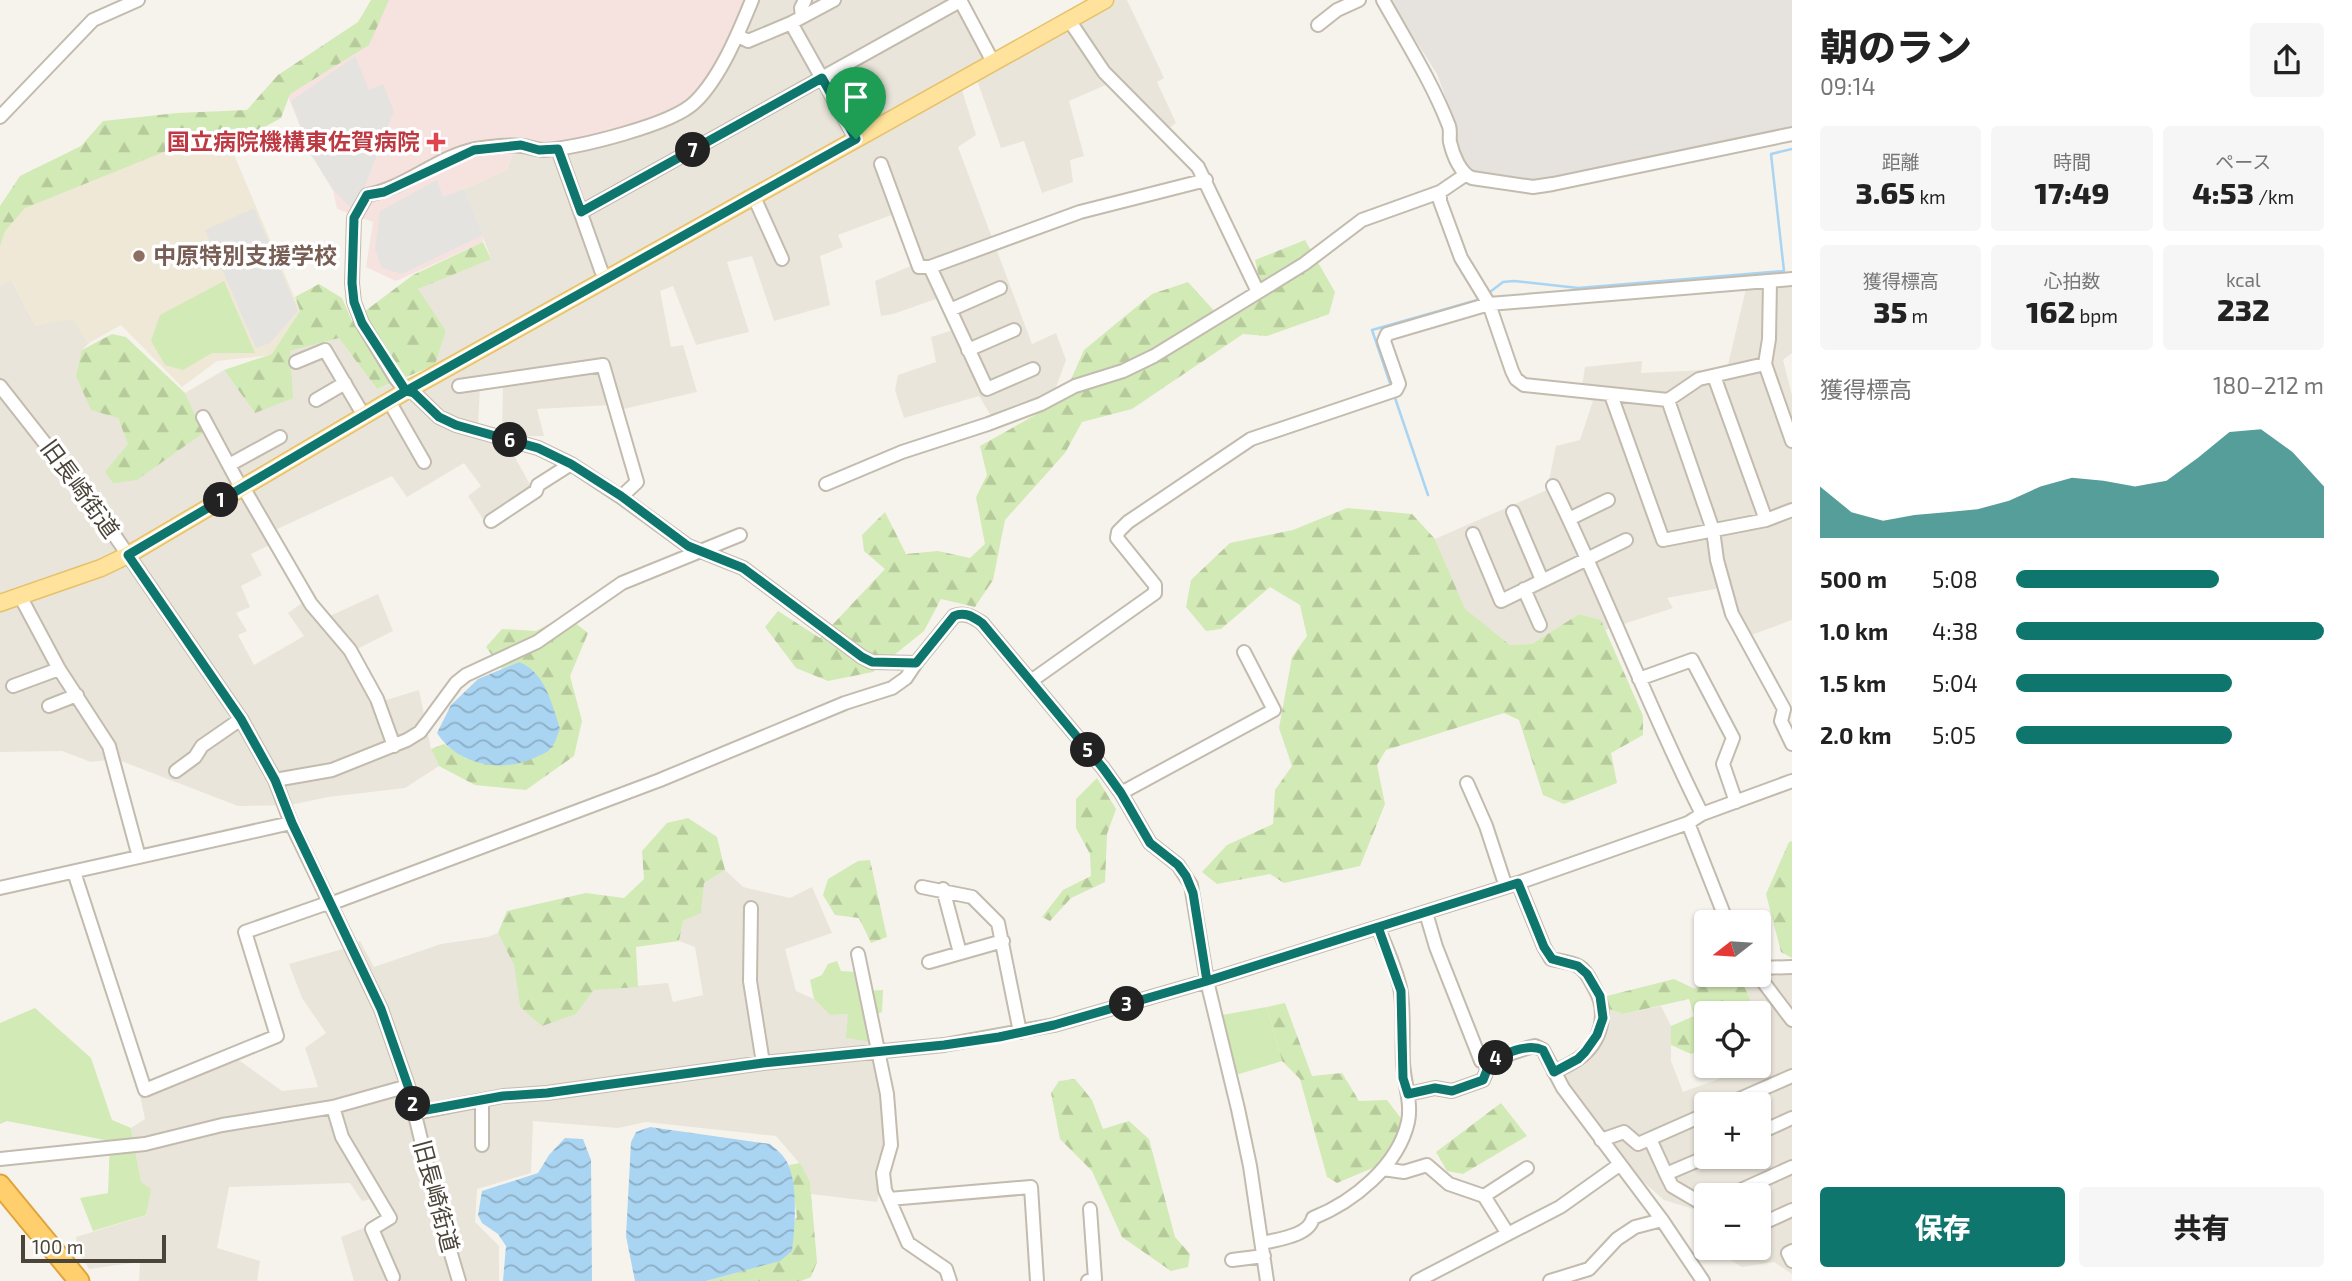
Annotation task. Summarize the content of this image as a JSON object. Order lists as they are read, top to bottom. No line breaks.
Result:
{"streets":{"street":["旧長崎街道"]},"places":{"health":["国立病院機構東佐賀病院"],"other":["中原特別支援学校"]},"scale_bar":"100 m","north":"left","page":{"heading":["朝のラン","09:14"],"stats":[["距離","3.65 km"],["時間","17:49"],["ペース","4:53 /km"],["獲得標高","35 m"],["心拍数","162 bpm"],["kcal","232"]],"pins":["7","6","1","5","3","4","2"],"chart":["獲得標高","180–212 m"],"list":[{"name":"500 m","note":"5:08"},{"name":"1.0 km","note":"4:38"},{"name":"1.5 km","note":"5:04"},{"name":"2.0 km","note":"5:05"}],"map_buttons":["+","−"],"buttons":["保存","共有"],"scale":"100 m"}}
